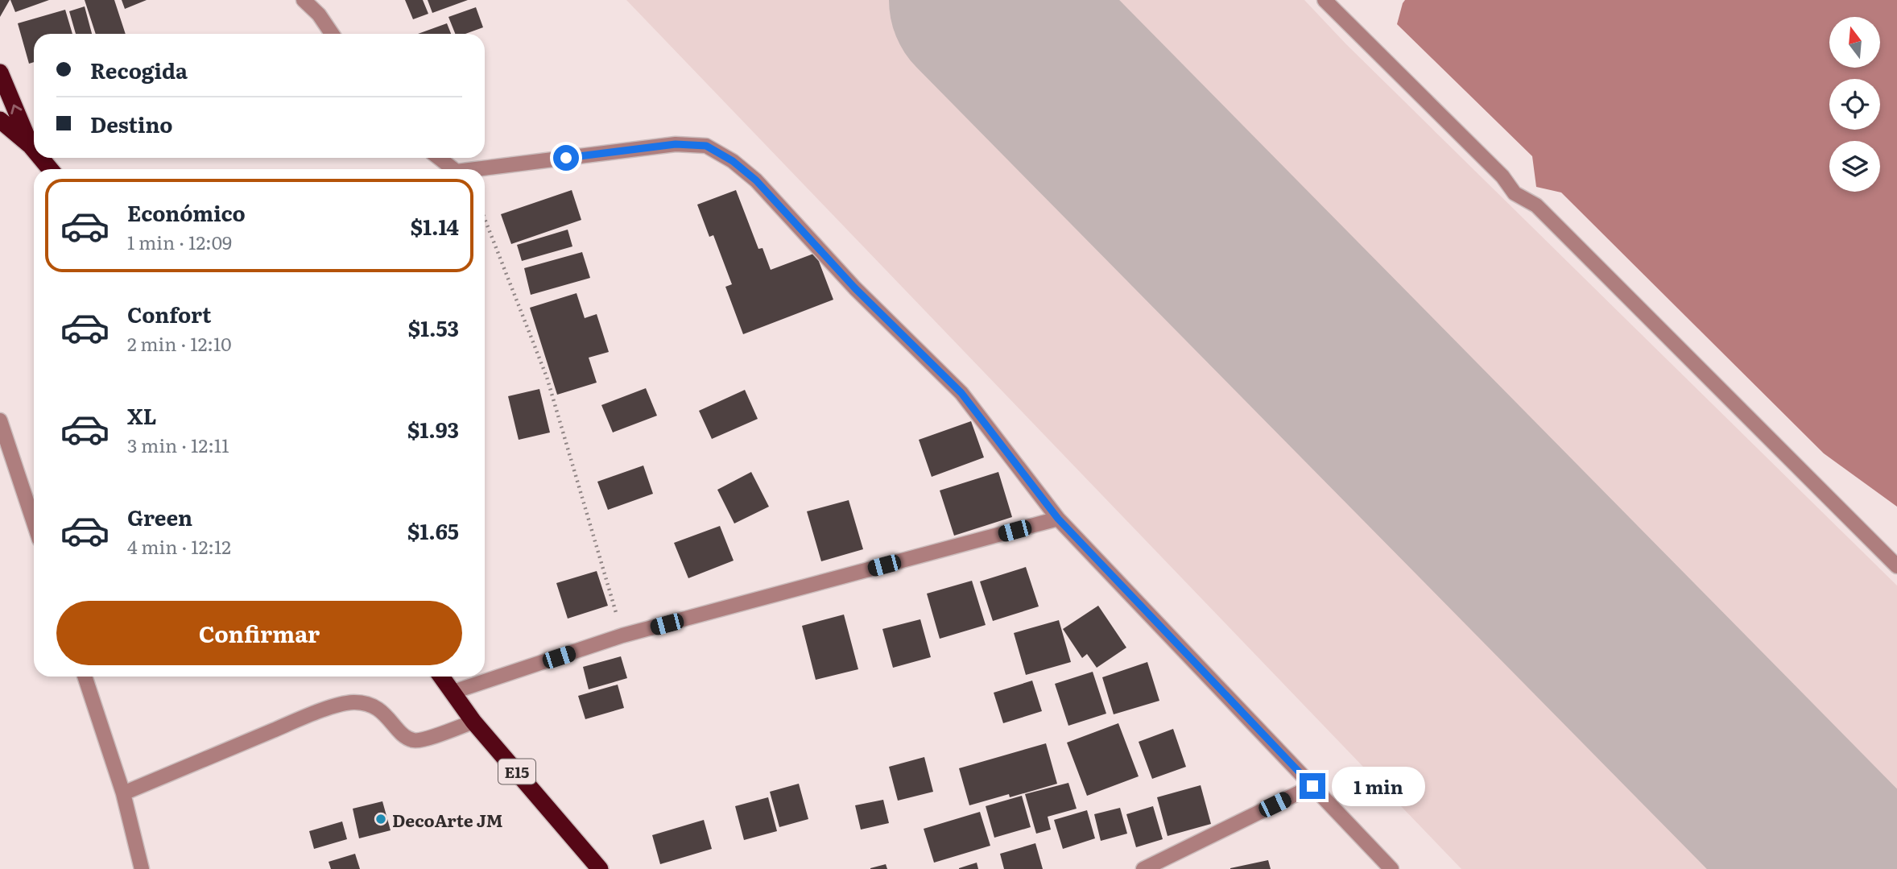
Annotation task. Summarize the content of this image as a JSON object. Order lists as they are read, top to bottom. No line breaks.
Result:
{"streets":{"highway":["E15"]},"places":["DecoArte JM"],"north":"top","page":{"banner":["Recogida","Destino"],"list":[{"name":"Económico","note":"1 min · 12:09","value":"$1.14"},{"name":"Confort","note":"2 min · 12:10","value":"$1.53"},{"name":"XL","note":"3 min · 12:11","value":"$1.93"},{"name":"Green","note":"4 min · 12:12","value":"$1.65"}],"buttons":"Confirmar","bubble":"1 min"}}
